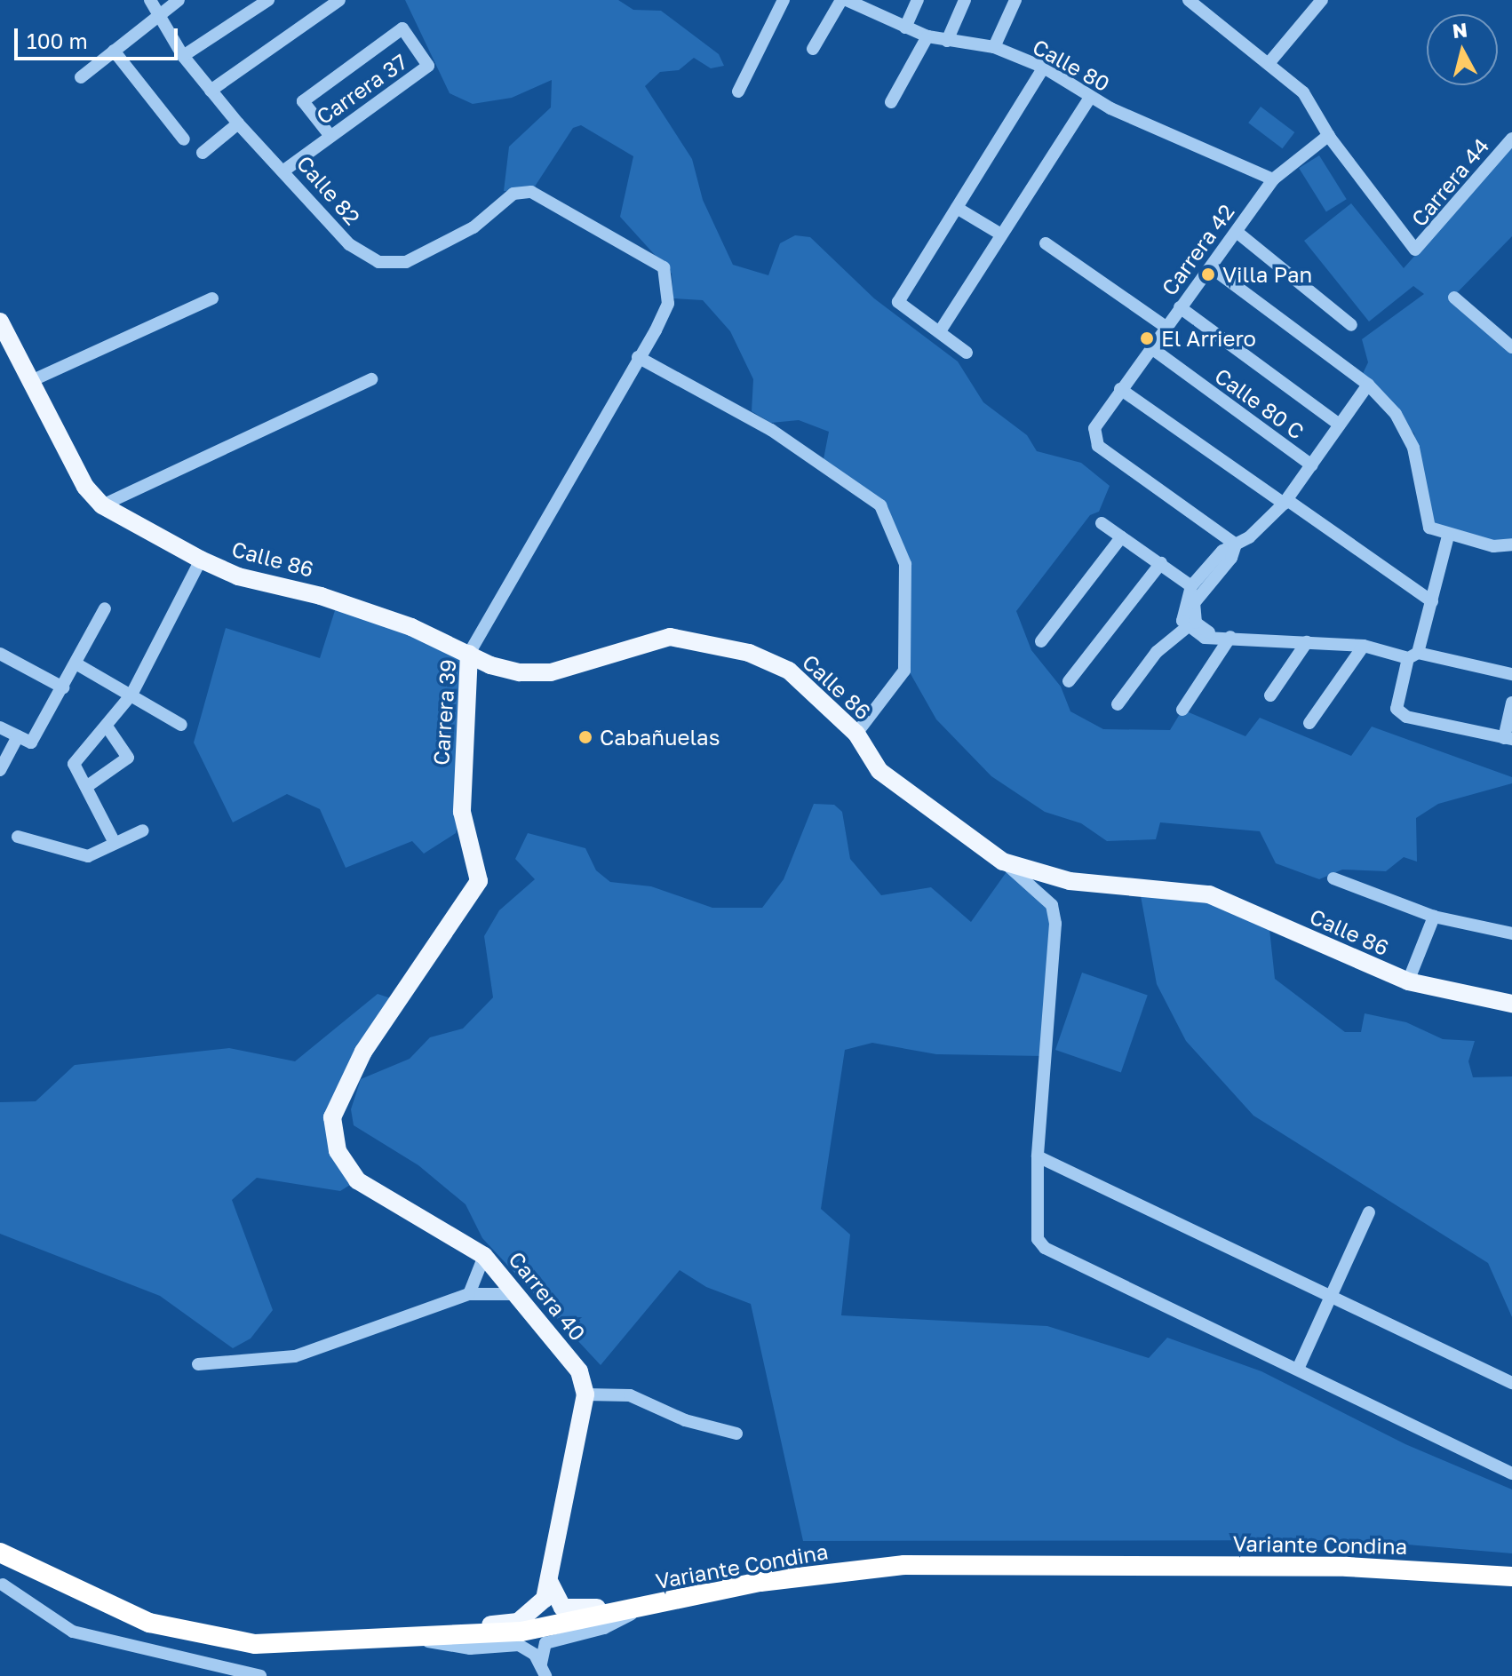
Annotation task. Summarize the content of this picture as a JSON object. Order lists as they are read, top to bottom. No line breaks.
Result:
{"streets":{"highway":["Variante Condina"],"main road":["Calle 86","Carrera 39","Carrera 40"],"street":["Calle 80","Carrera 37","Carrera 44","Calle 82","Carrera 42","Calle 80 C"]},"crossings":[["Calle 80","Carrera 42"],["Carrera 37","Calle 82"],["Carrera 44","Carrera 42"],["Calle 82","Carrera 39"],["Carrera 42","Calle 80 C"],["Calle 86","Carrera 39"],["Carrera 39","Carrera 40"]],"places":["Villa Pan","El Arriero","Cabañuelas"],"scale_bar":"100 m","north":"top"}
